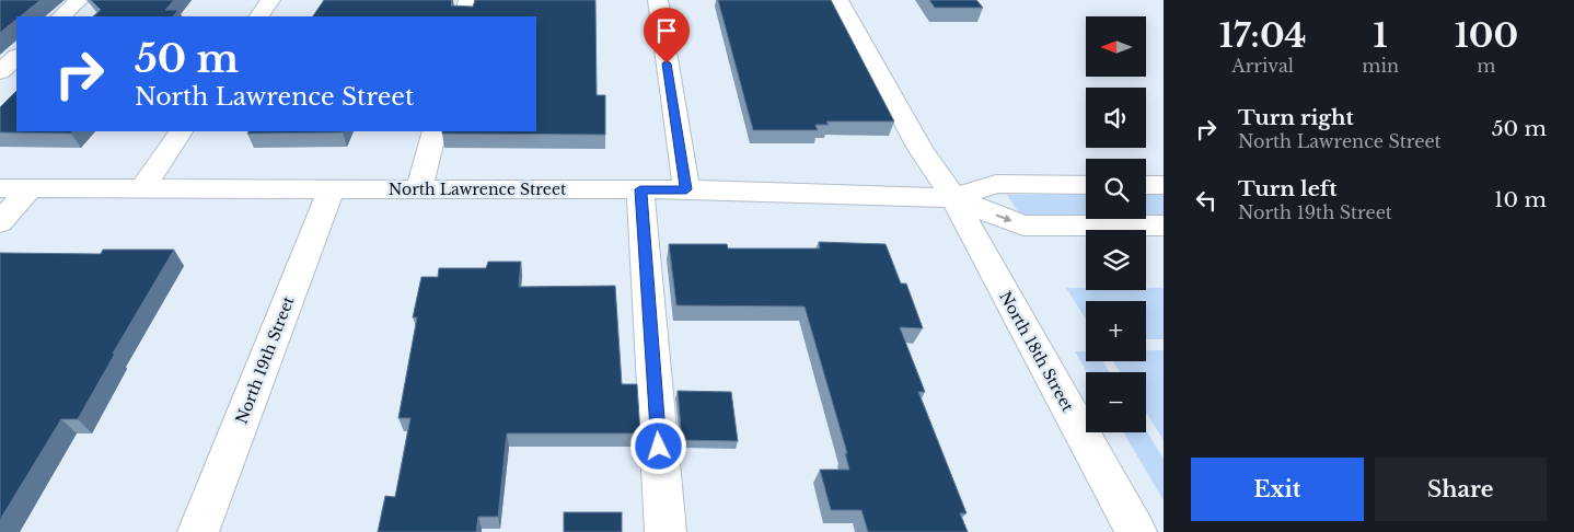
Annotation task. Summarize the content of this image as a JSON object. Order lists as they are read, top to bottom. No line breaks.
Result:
{"streets":{"street":["North Lawrence Street","North 18th Street","North 19th Street"]},"crossings":[["North Lawrence Street","North 18th Street"],["North Lawrence Street","North 19th Street"]],"north":"left","page":{"eta":["17:04","Arrival","1","min","100","m"],"map_buttons":["+","−"],"turn":["50 m","North Lawrence Street"],"list":[{"name":"Turn right","note":"North Lawrence Street","value":"50 m"},{"name":"Turn left","note":"North 19th Street","value":"10 m"}],"buttons":["Exit","Share"]}}
